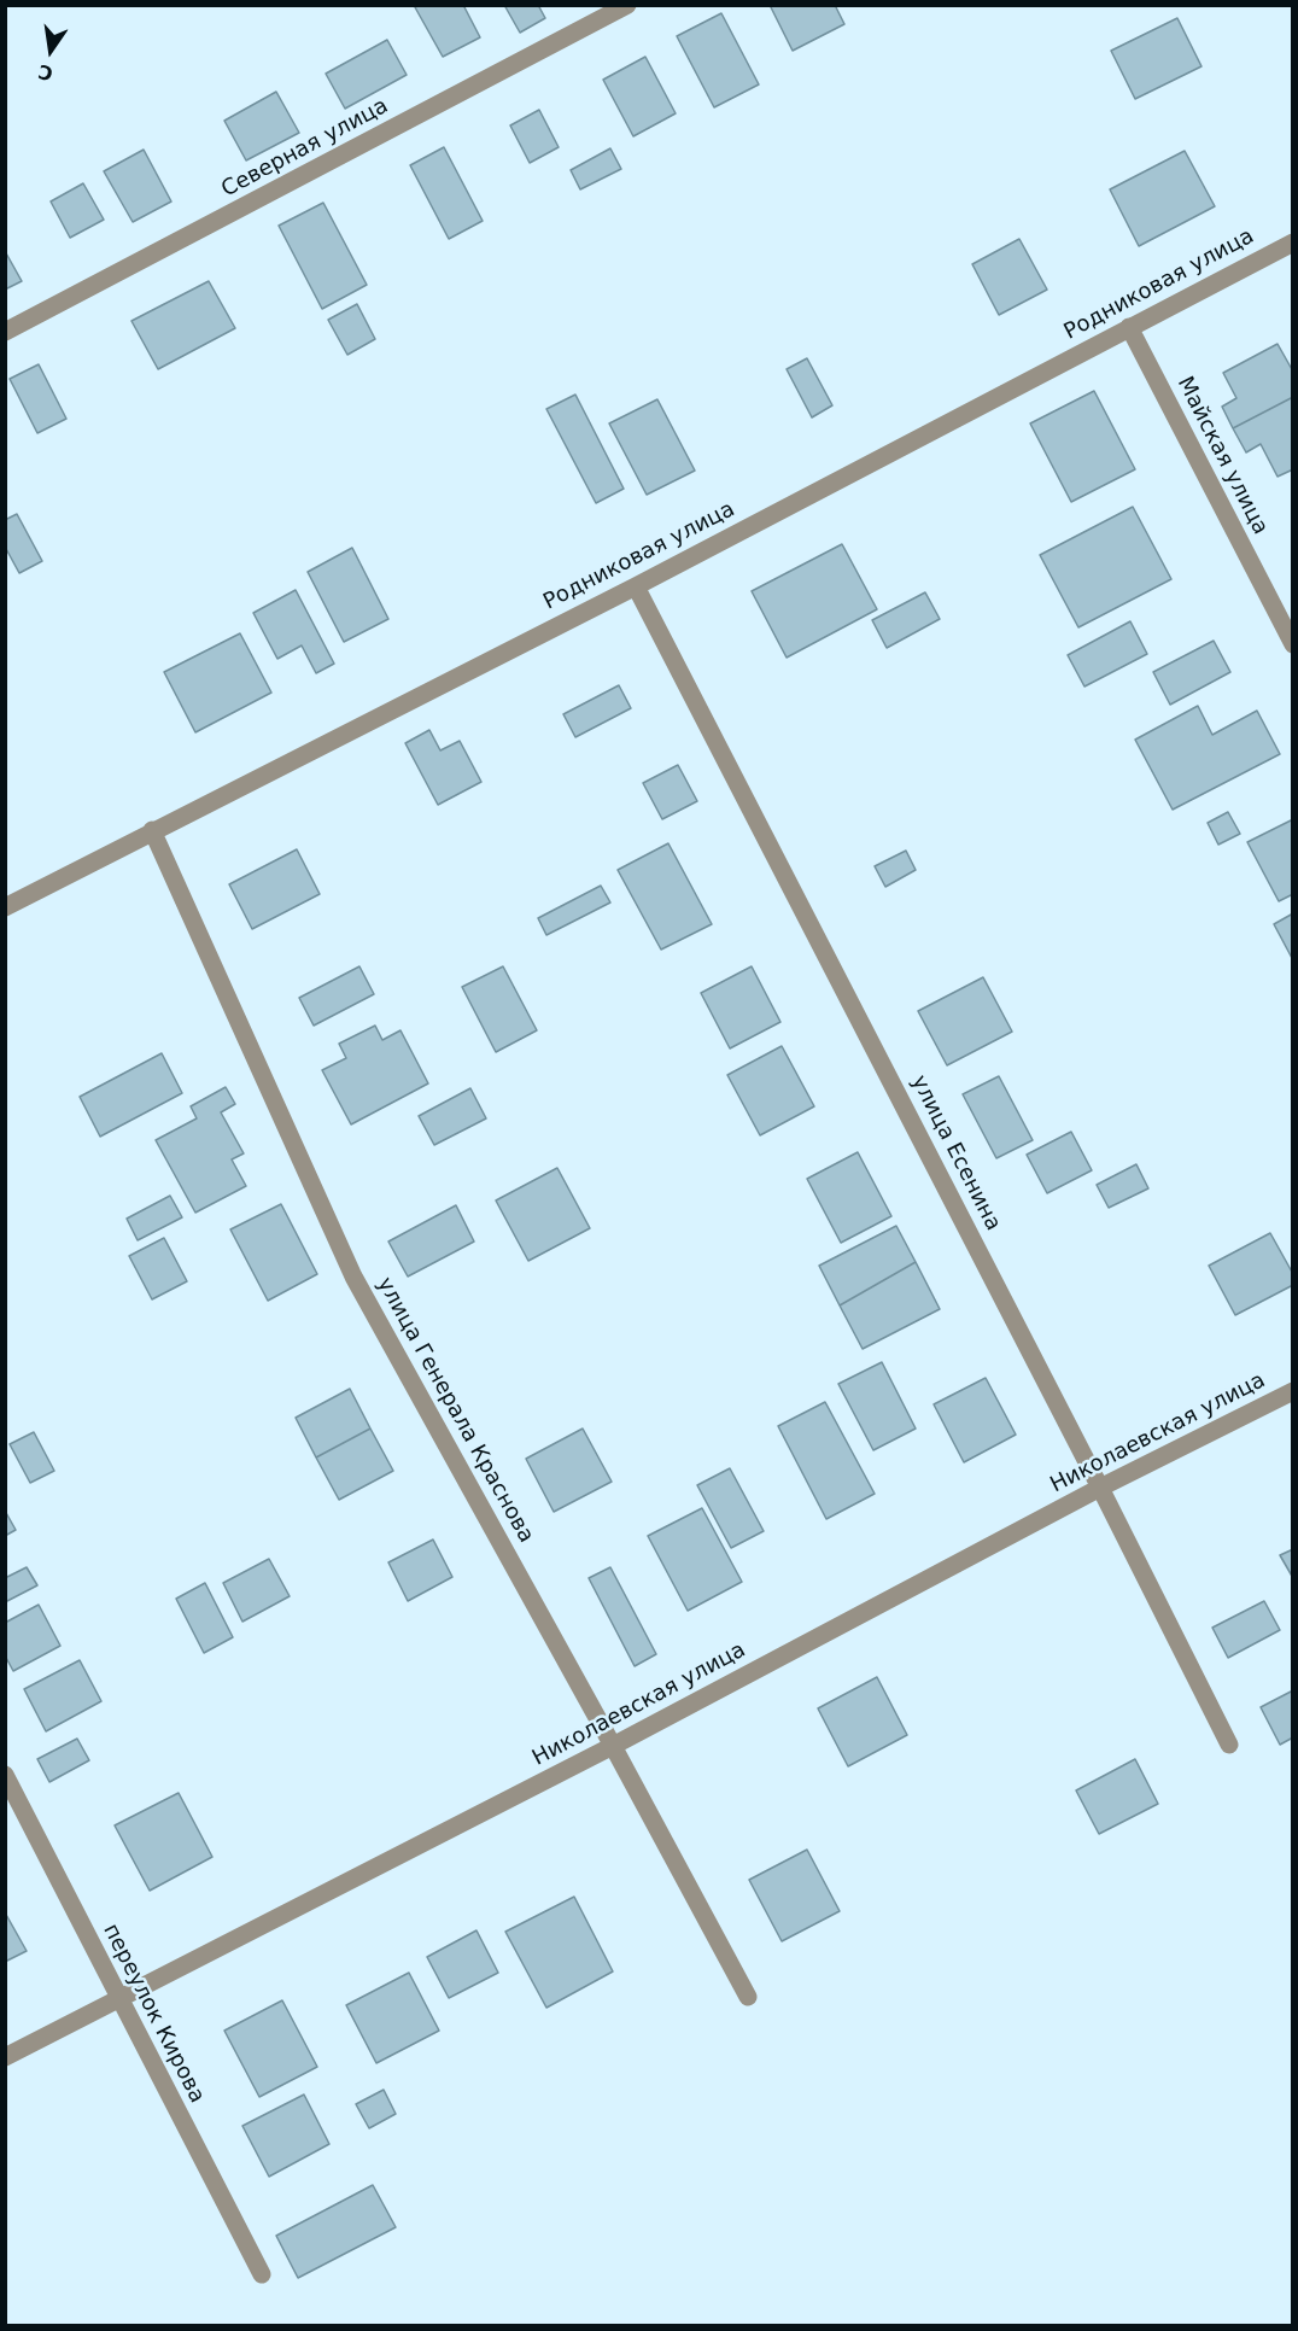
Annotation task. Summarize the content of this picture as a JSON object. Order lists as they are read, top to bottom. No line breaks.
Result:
{"streets":{"street":["Северная улица","Родниковая улица","Майская улица","улица Есенина","улица Генерала Краснова","Николаевская улица","переулок Кирова"]},"crossings":[["Родниковая улица","Майская улица"],["Родниковая улица","улица Есенина"],["Родниковая улица","улица Генерала Краснова"],["улица Есенина","Николаевская улица"],["улица Генерала Краснова","Николаевская улица"],["Николаевская улица","переулок Кирова"]],"north":"bottom"}
